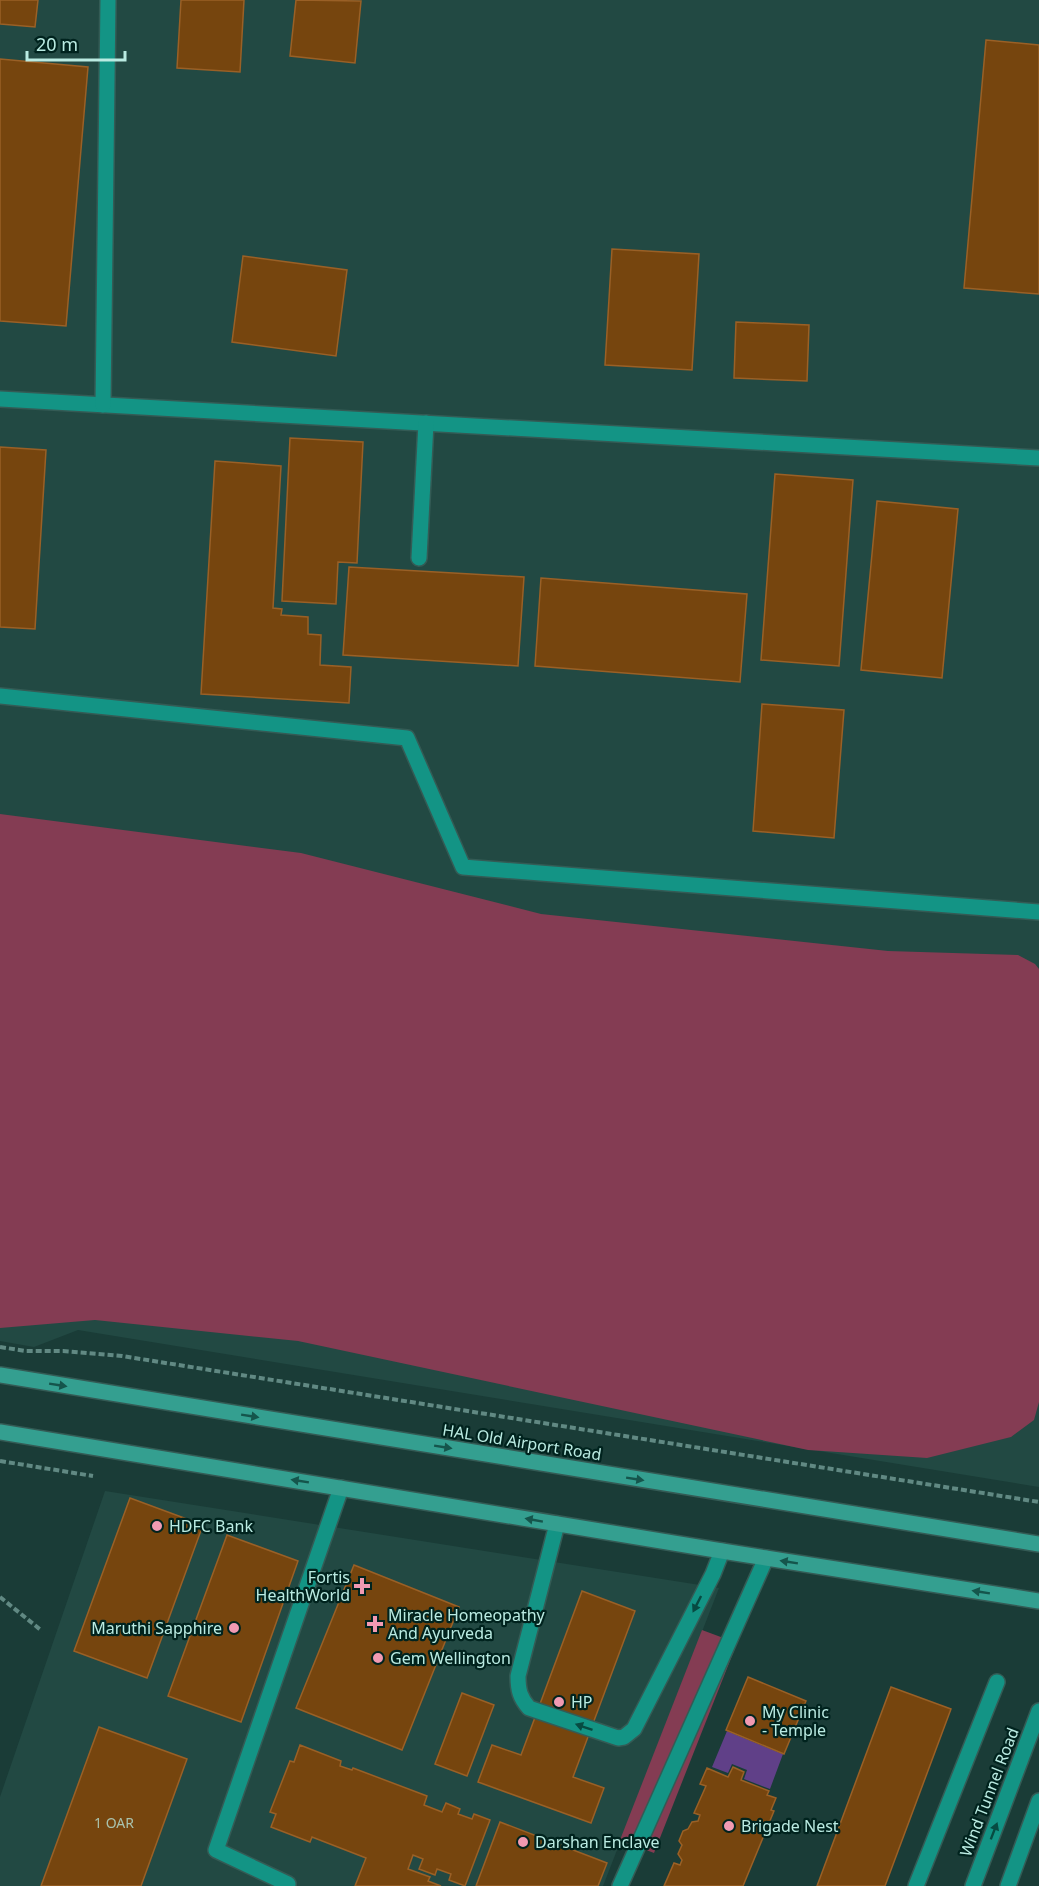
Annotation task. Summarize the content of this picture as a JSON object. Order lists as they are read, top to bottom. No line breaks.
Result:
{"streets":{"main road":["HAL Old Airport Road"],"street":["Wind Tunnel Road"]},"places":{"other":["HDFC Bank","Maruthi Sapphire","Gem Wellington","HP","My Clinic - Temple","Brigade Nest","Darshan Enclave"],"health":["Fortis HealthWorld","Miracle Homeopathy And Ayurveda"]},"house_numbers":["1 OAR"],"scale_bar":"20 m"}
